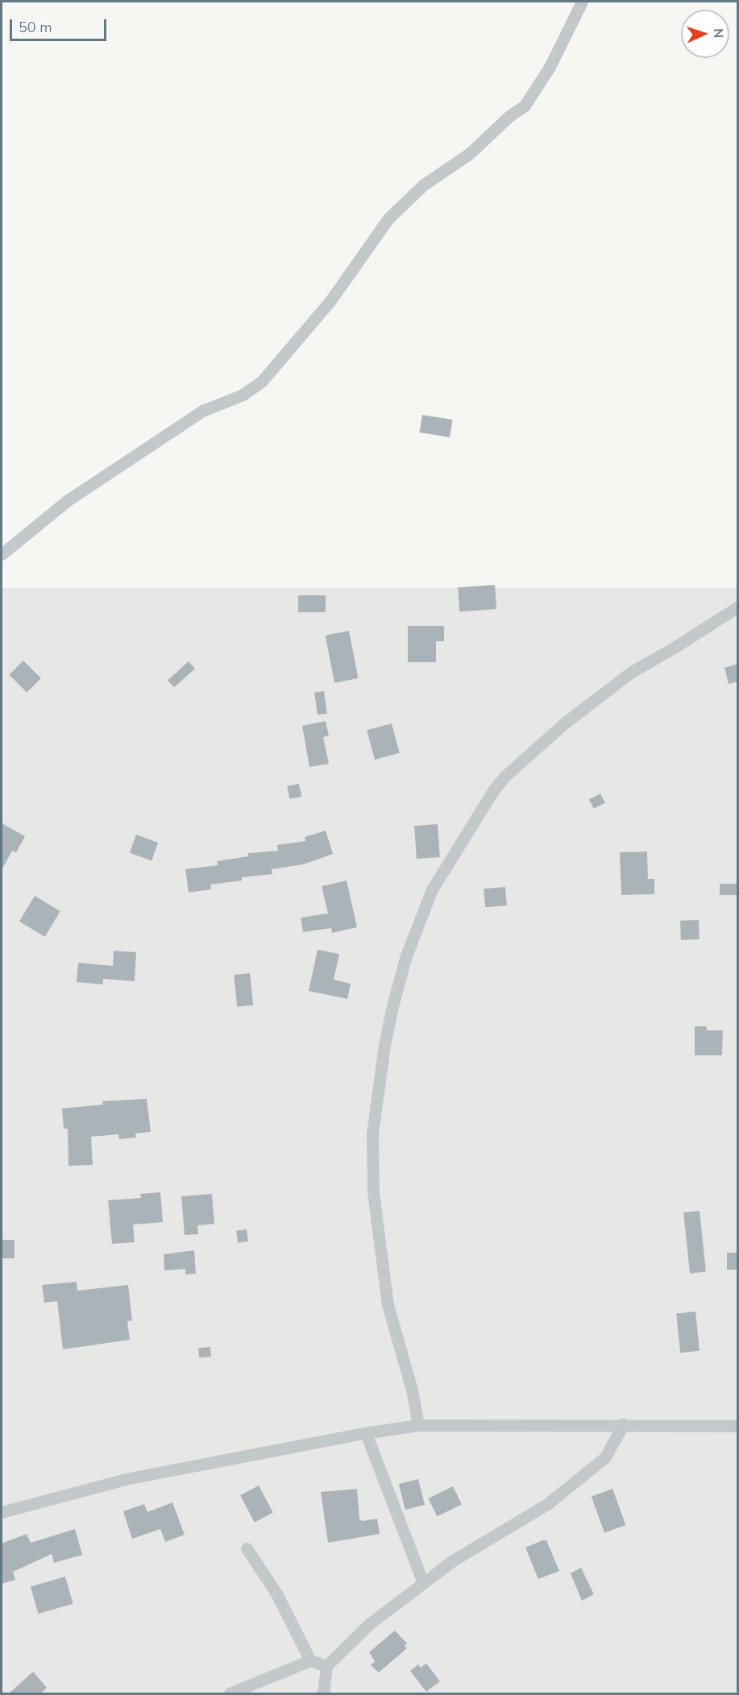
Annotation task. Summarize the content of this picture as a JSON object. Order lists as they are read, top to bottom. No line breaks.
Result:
{"scale_bar":"50 m","north":"right"}
